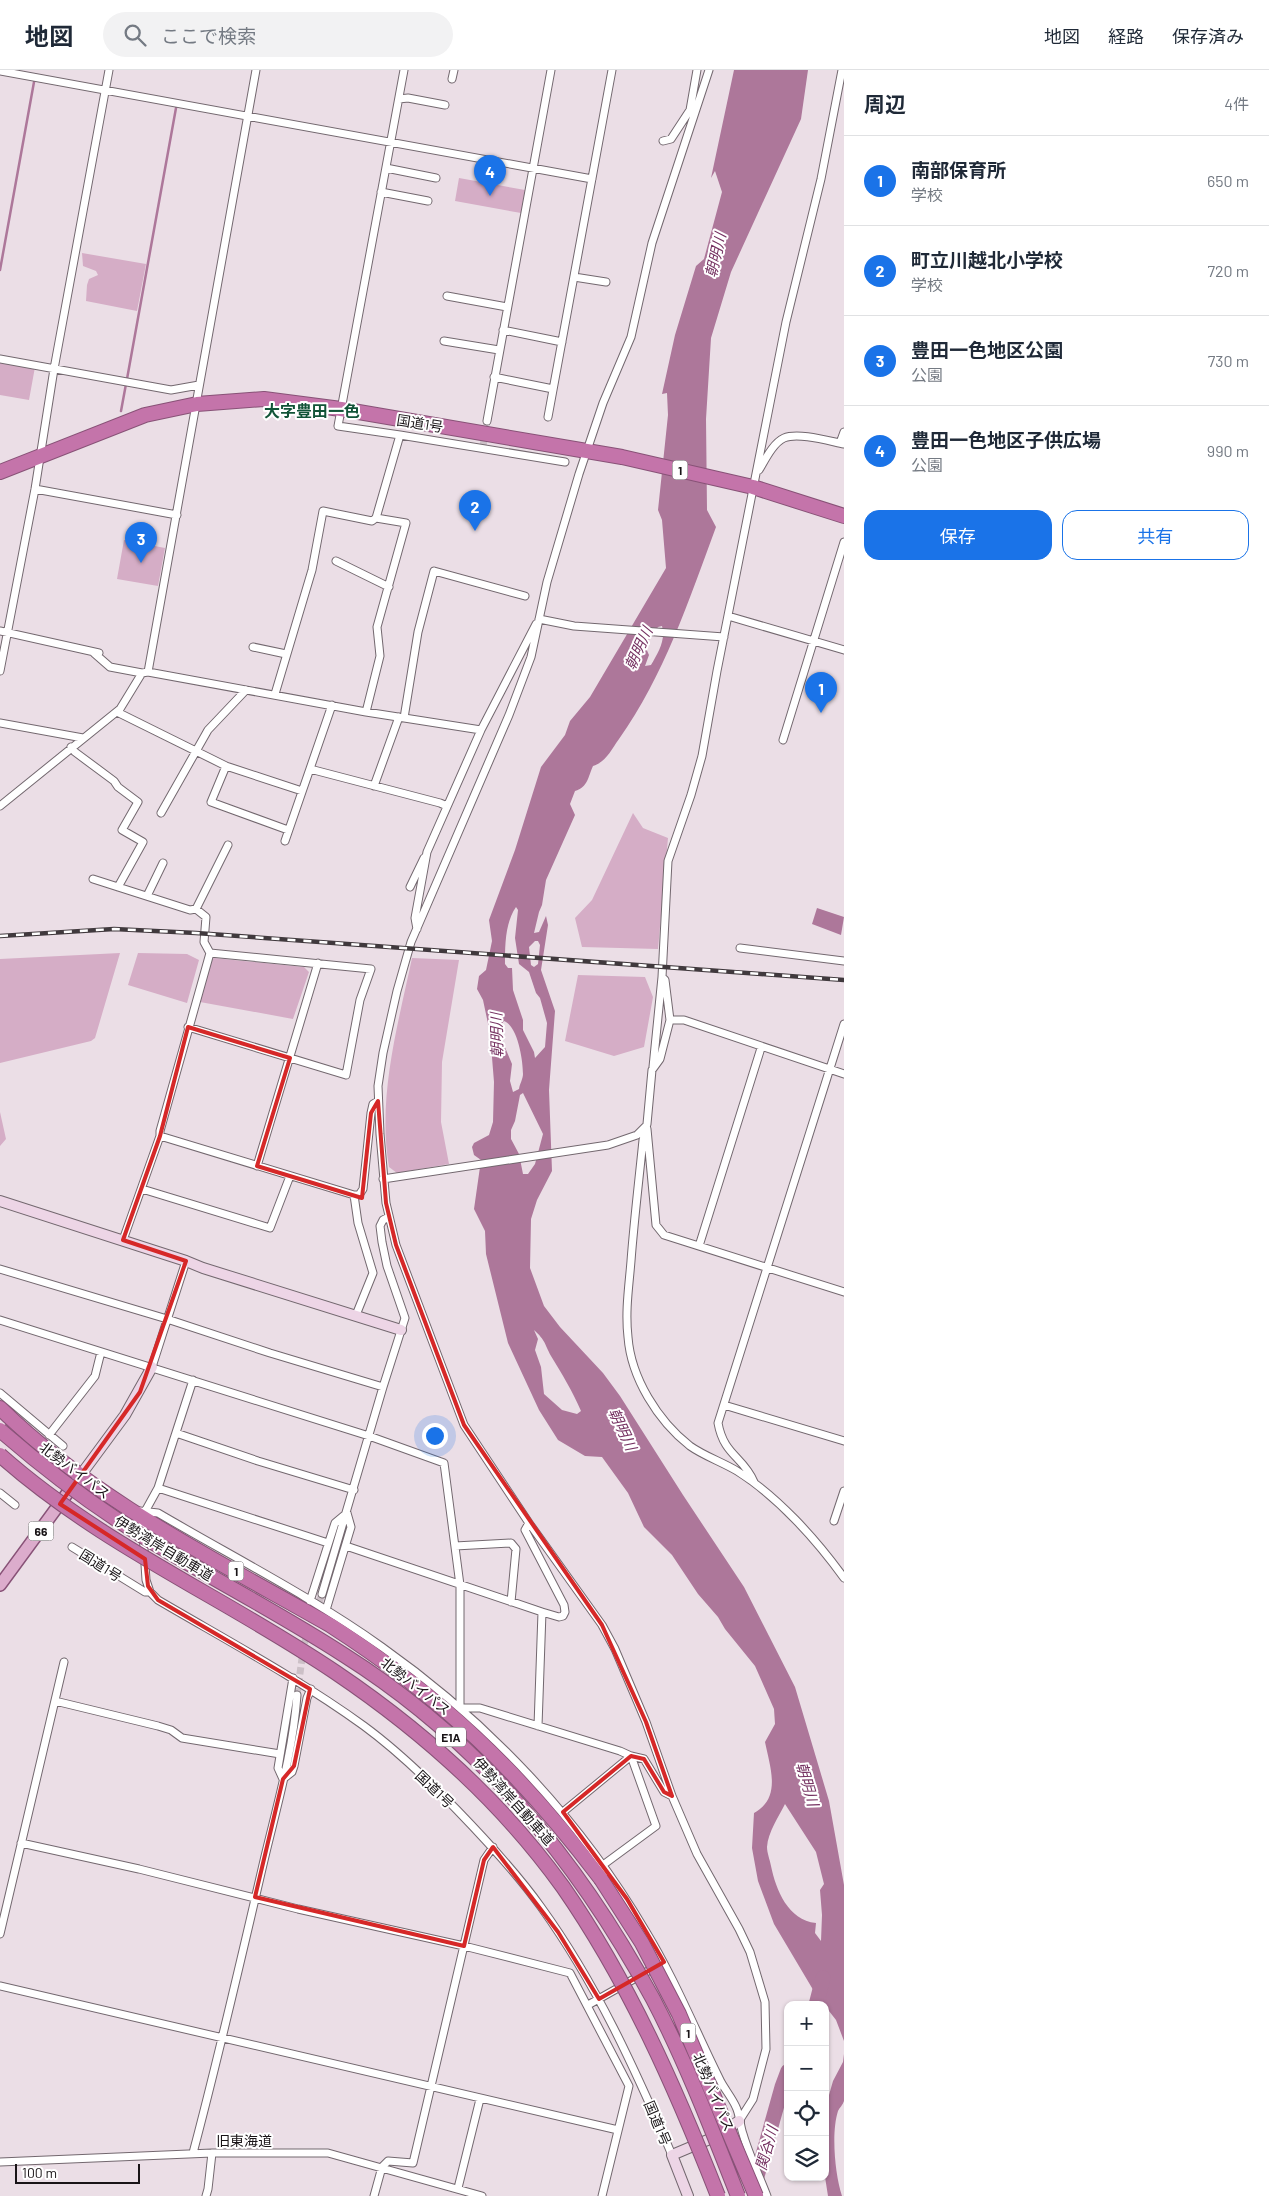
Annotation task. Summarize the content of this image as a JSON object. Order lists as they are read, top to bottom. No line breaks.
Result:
{"streets":{"highway":["国道1号","1","北勢バイパス","伊勢湾岸自動車道","E1A"],"main road":["66"],"street":["旧東海道"]},"crossings":[["北勢バイパス","66"]],"districts":["大字豊田一色"],"water":["朝明川","関谷川"],"scale_bar":"100 m","page":{"header":"地図","search":"ここで検索","nav":["地図","経路","保存済み"],"heading":["周辺","4件"],"list":[{"mark":"1","name":"南部保育所","note":"学校","value":"650 m"},{"mark":"2","name":"町立川越北小学校","note":"学校","value":"720 m"},{"mark":"3","name":"豊田一色地区公園","note":"公園","value":"730 m"},{"mark":"4","name":"豊田一色地区子供広場","note":"公園","value":"990 m"}],"pins":["4","2","3","1"],"buttons":["保存","共有"],"map_buttons":["+","−"],"scale":"100 m"}}
